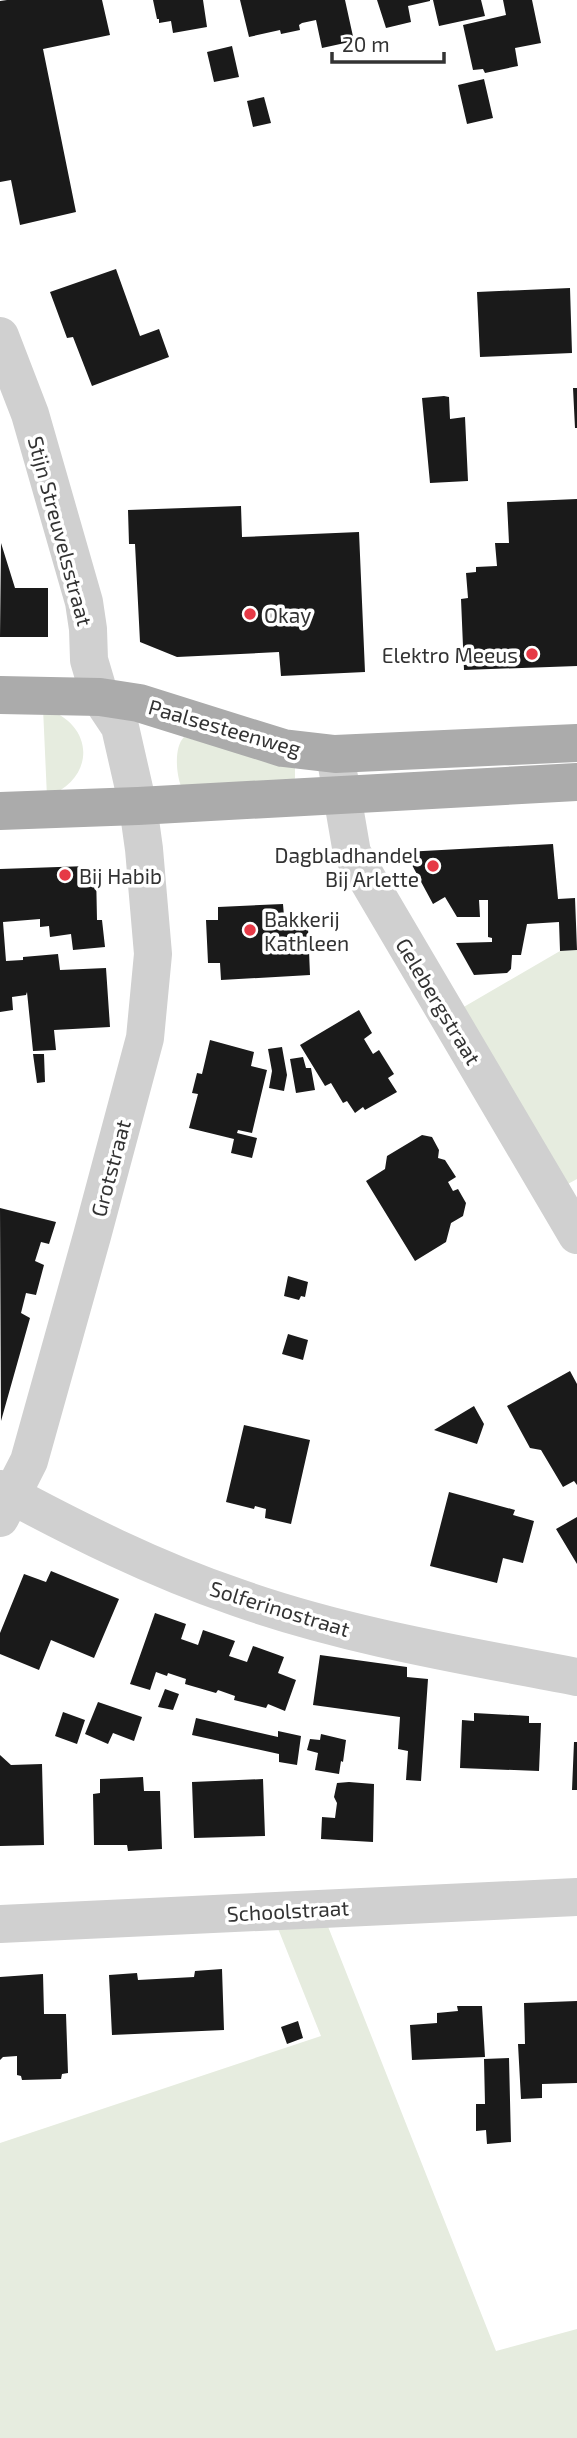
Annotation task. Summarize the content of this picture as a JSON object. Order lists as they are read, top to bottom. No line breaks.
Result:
{"streets":{"main road":["Paalsesteenweg"],"street":["Stijn Streuvelsstraat","Gelebergstraat","Grotstraat","Solferinostraat","Schoolstraat"]},"crossings":[["Stijn Streuvelsstraat","Paalsesteenweg"],["Stijn Streuvelsstraat","Grotstraat"],["Paalsesteenweg","Gelebergstraat"],["Grotstraat","Solferinostraat"]],"places":["Okay","Elektro Meeus","Dagbladhandel Bij Arlette","Bij Habib","Bakkerij Kathleen"],"scale_bar":"20 m"}
